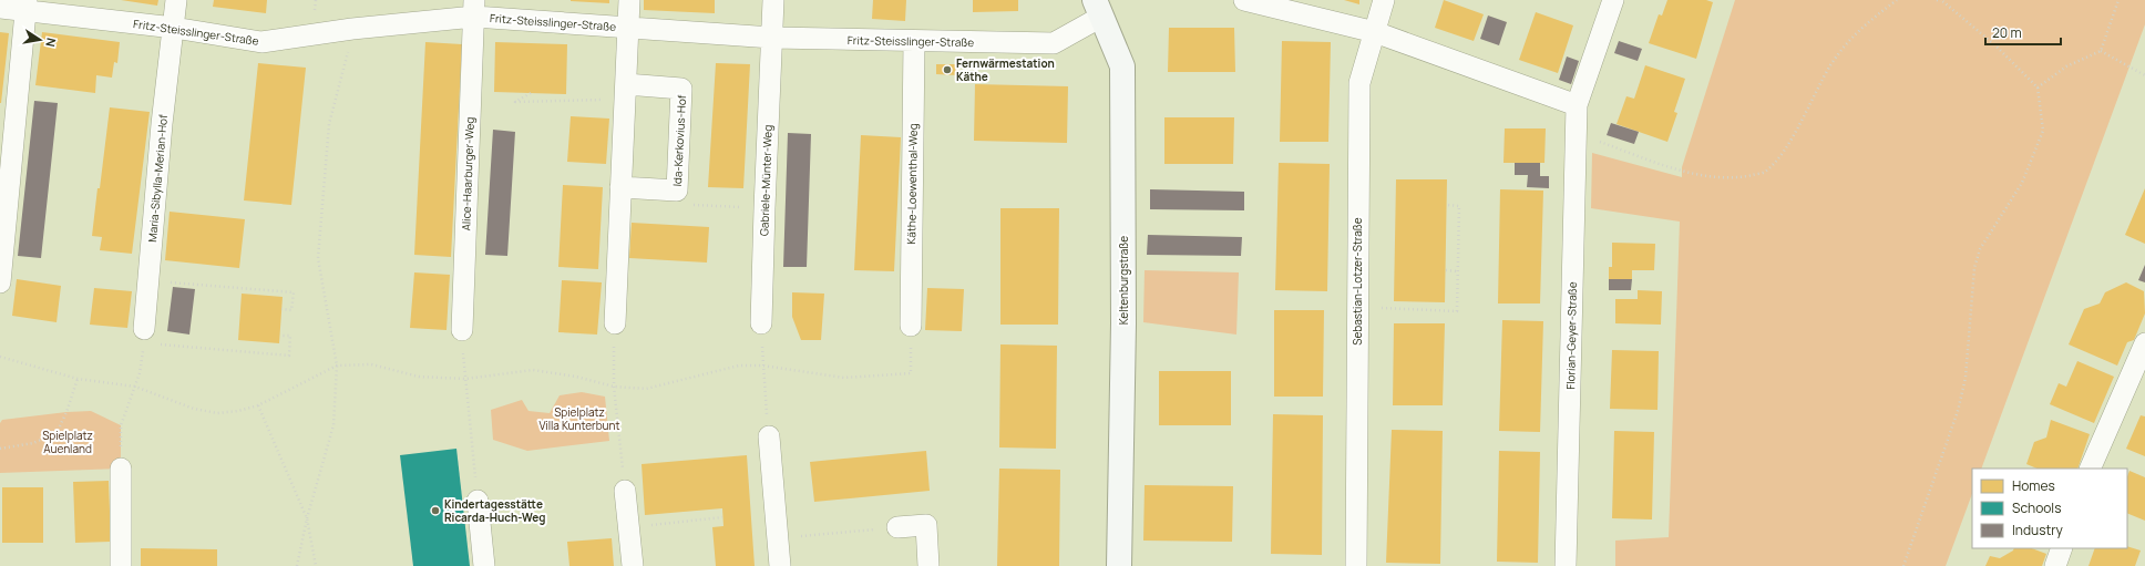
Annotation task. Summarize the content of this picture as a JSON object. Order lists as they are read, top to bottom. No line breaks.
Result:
{"streets":{"street":["Fritz-Steisslinger-Straße","Ida-Kerkovius-Hof","Alice-Haarburger-Weg","Maria-Sibylla-Merian-Hof","Gabriele-Münter-Weg","Käthe-Loewenthal-Weg","Keltenburgstraße","Sebastian-Lotzer-Straße","Florian-Geyer-Straße"]},"crossings":[["Fritz-Steisslinger-Straße","Alice-Haarburger-Weg"],["Fritz-Steisslinger-Straße","Maria-Sibylla-Merian-Hof"],["Fritz-Steisslinger-Straße","Gabriele-Münter-Weg"],["Fritz-Steisslinger-Straße","Käthe-Loewenthal-Weg"],["Fritz-Steisslinger-Straße","Keltenburgstraße"]],"parks":["Spielplatz Villa Kunterbunt","Spielplatz Auenland"],"places":["Fernwärmestation Käthe","Kindertagesstätte Ricarda-Huch-Weg"],"legend":["Homes","Schools","Industry"],"scale_bar":"20 m","north":"right"}
